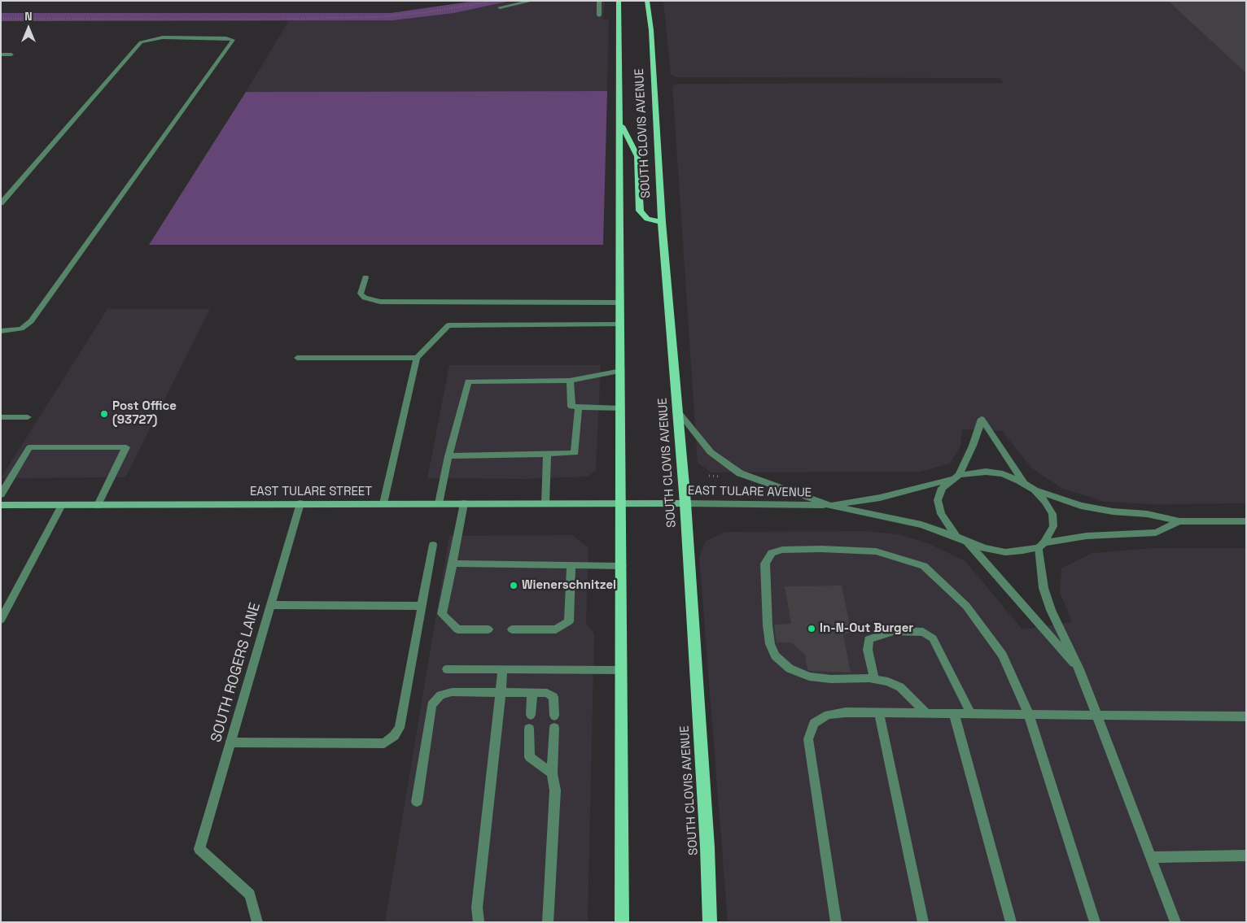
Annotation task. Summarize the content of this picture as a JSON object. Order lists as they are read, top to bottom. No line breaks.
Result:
{"streets":{"main road":["SOUTH CLOVIS AVENUE","EAST TULARE STREET","EAST TULARE AVENUE"],"street":["SOUTH ROGERS LANE"]},"crossings":[["SOUTH CLOVIS AVENUE","EAST TULARE STREET"],["SOUTH CLOVIS AVENUE","EAST TULARE AVENUE"],["EAST TULARE STREET","EAST TULARE AVENUE"],["EAST TULARE STREET","SOUTH ROGERS LANE"]],"places":["Post Office (93727)","Wienerschnitzel","In-N-Out Burger"],"north":"top"}
